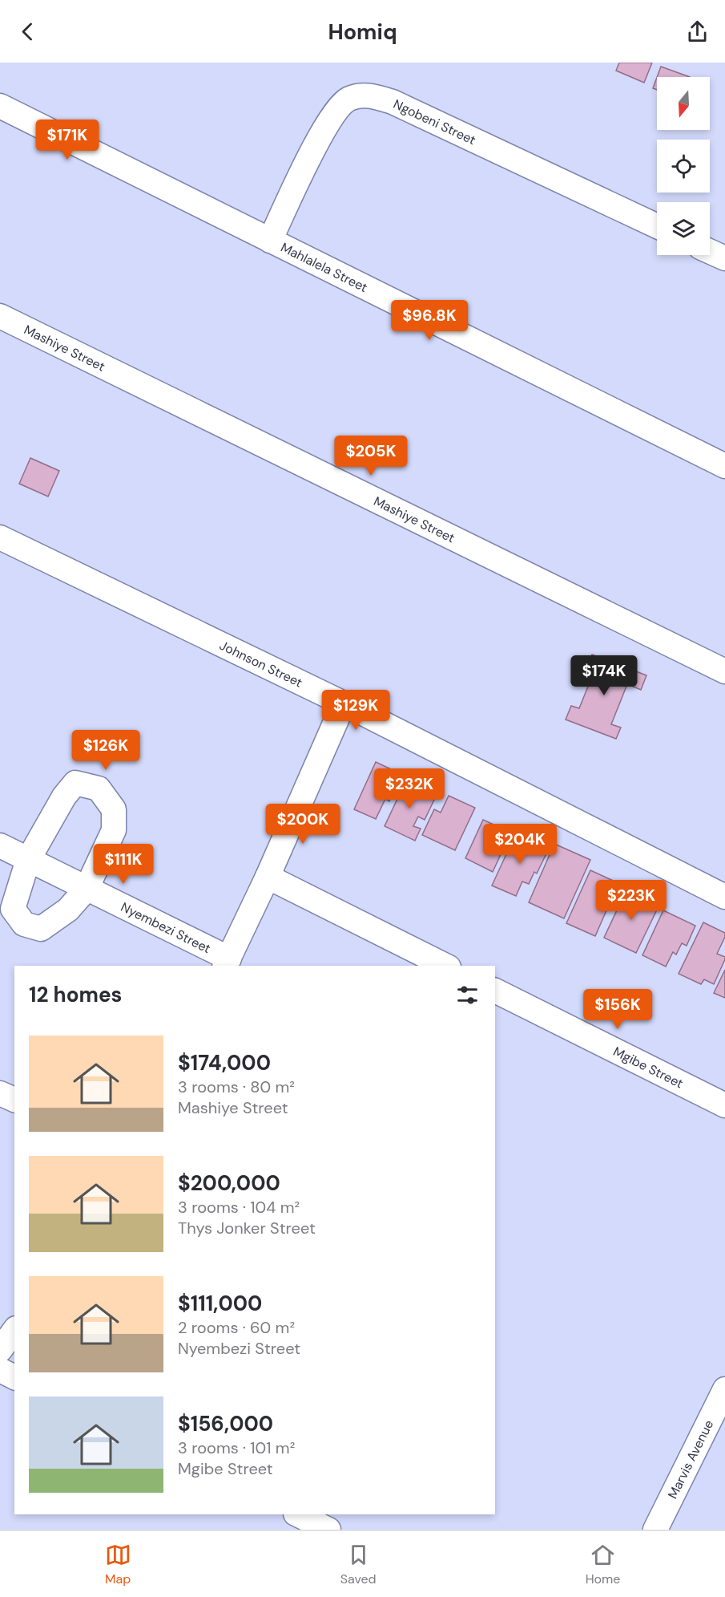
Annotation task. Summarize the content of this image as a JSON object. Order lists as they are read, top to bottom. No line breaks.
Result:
{"streets":{"street":["Ngobeni Street","Mahlalela Street","Mashiye Street","Johnson Street","Nyembezi Street","Mgibe Street","Marvis Avenue"]},"crossings":[["Ngobeni Street","Mahlalela Street"]],"north":"bottom","page":{"header":"Homiq","price":["$171K","$96.8K","$205K","$174K","$129K","$126K","$232K","$200K","$204K","$111K","$223K","$156K"],"heading":"12 homes","list":[{"name":"$174,000","note":"3 rooms · 80 m² · Mashiye Street"},{"name":"$200,000","note":"3 rooms · 104 m² · Thys Jonker Street"},{"name":"$111,000","note":"2 rooms · 60 m² · Nyembezi Street"},{"name":"$156,000","note":"3 rooms · 101 m² · Mgibe Street"}],"tabs":["Map","Saved","Home"]}}
